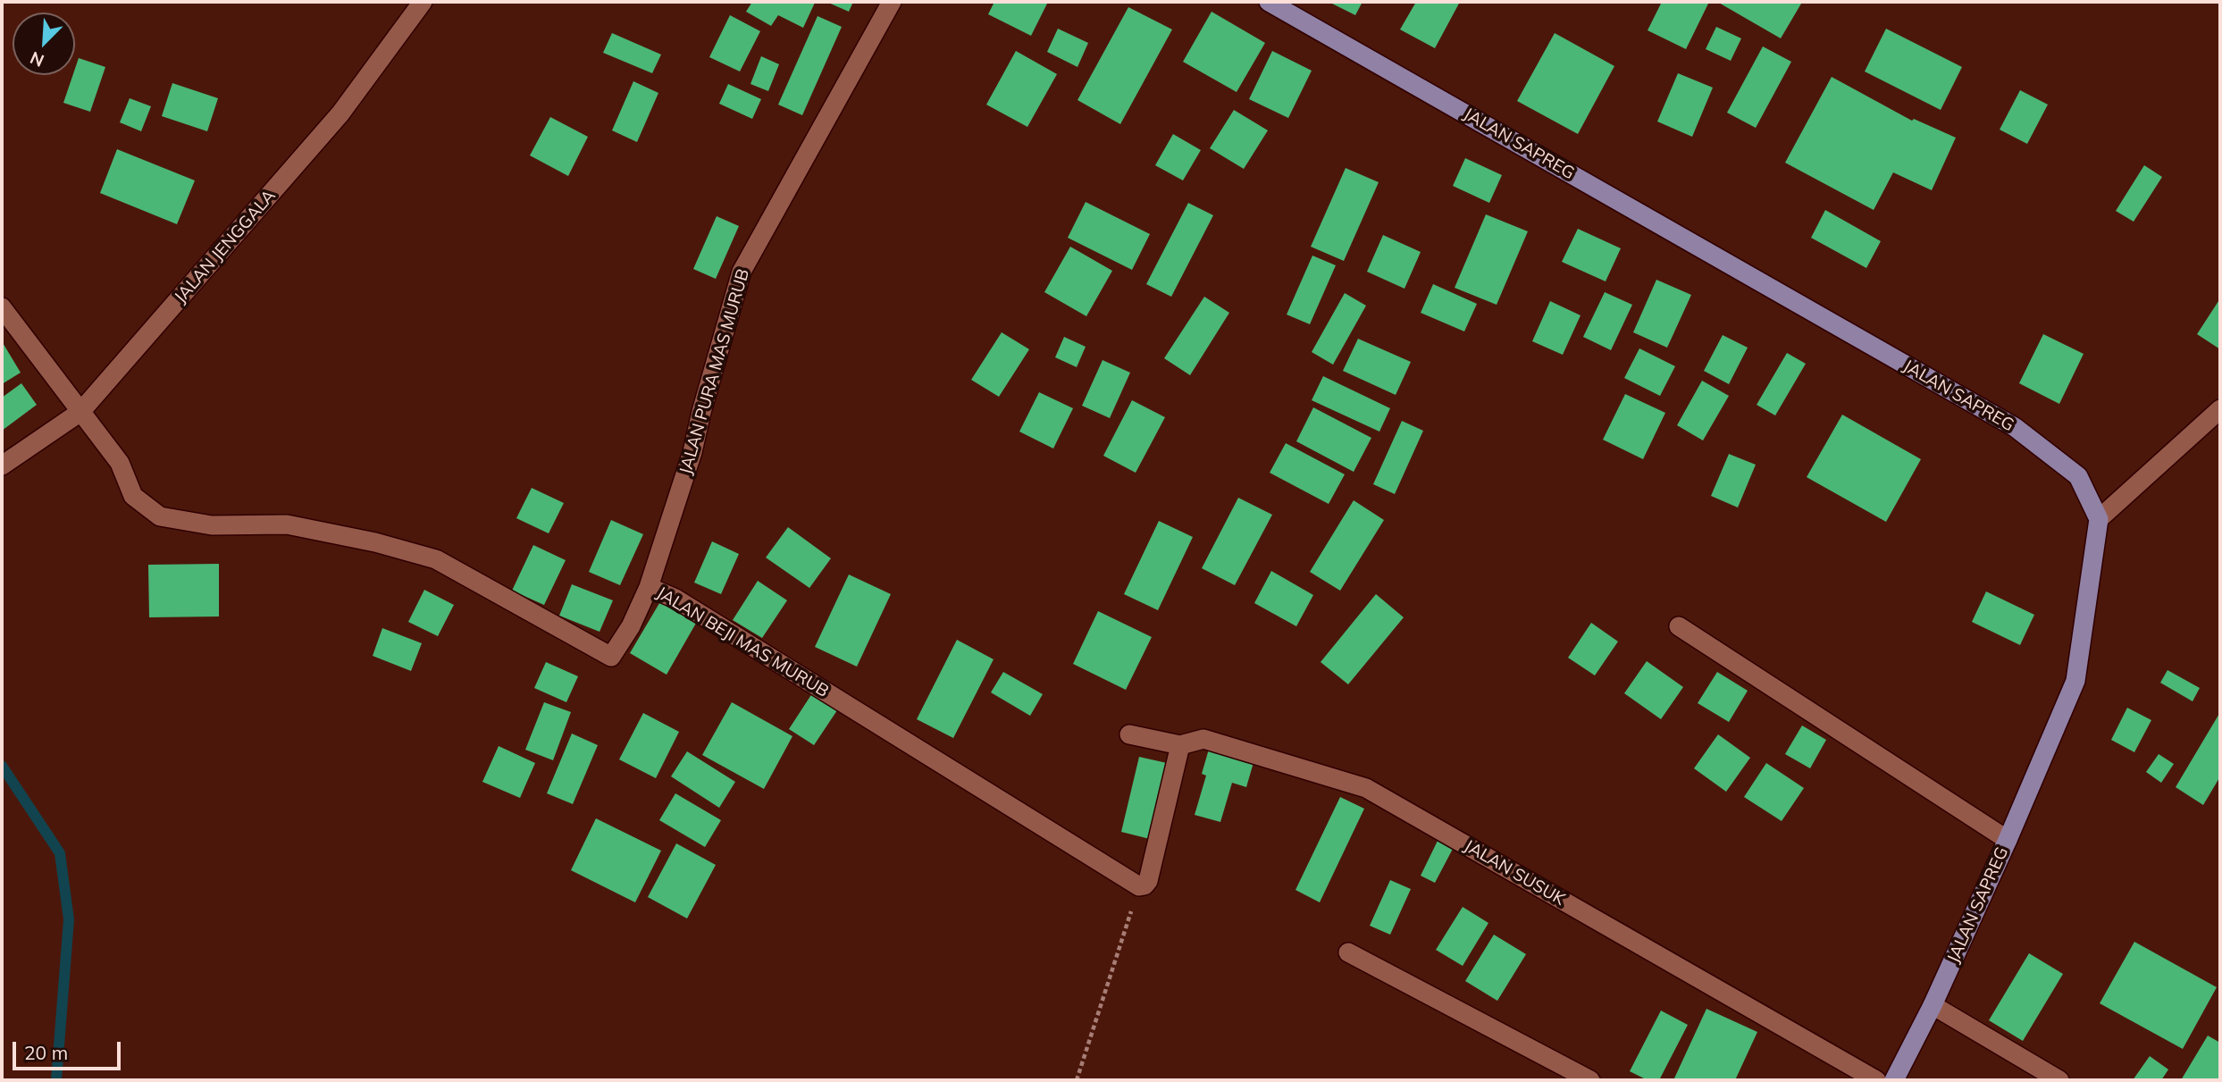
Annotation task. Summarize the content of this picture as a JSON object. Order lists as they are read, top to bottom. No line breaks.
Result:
{"streets":{"main road":["JALAN SAPREG"],"street":["JALAN JENGGALA","JALAN PURA MAS MURUB","JALAN BEJI MAS MURUB","JALAN SUSUK"]},"crossings":[["JALAN JENGGALA","JALAN BEJI MAS MURUB"],["JALAN PURA MAS MURUB","JALAN BEJI MAS MURUB"]],"scale_bar":"20 m","north":"bottom left"}
